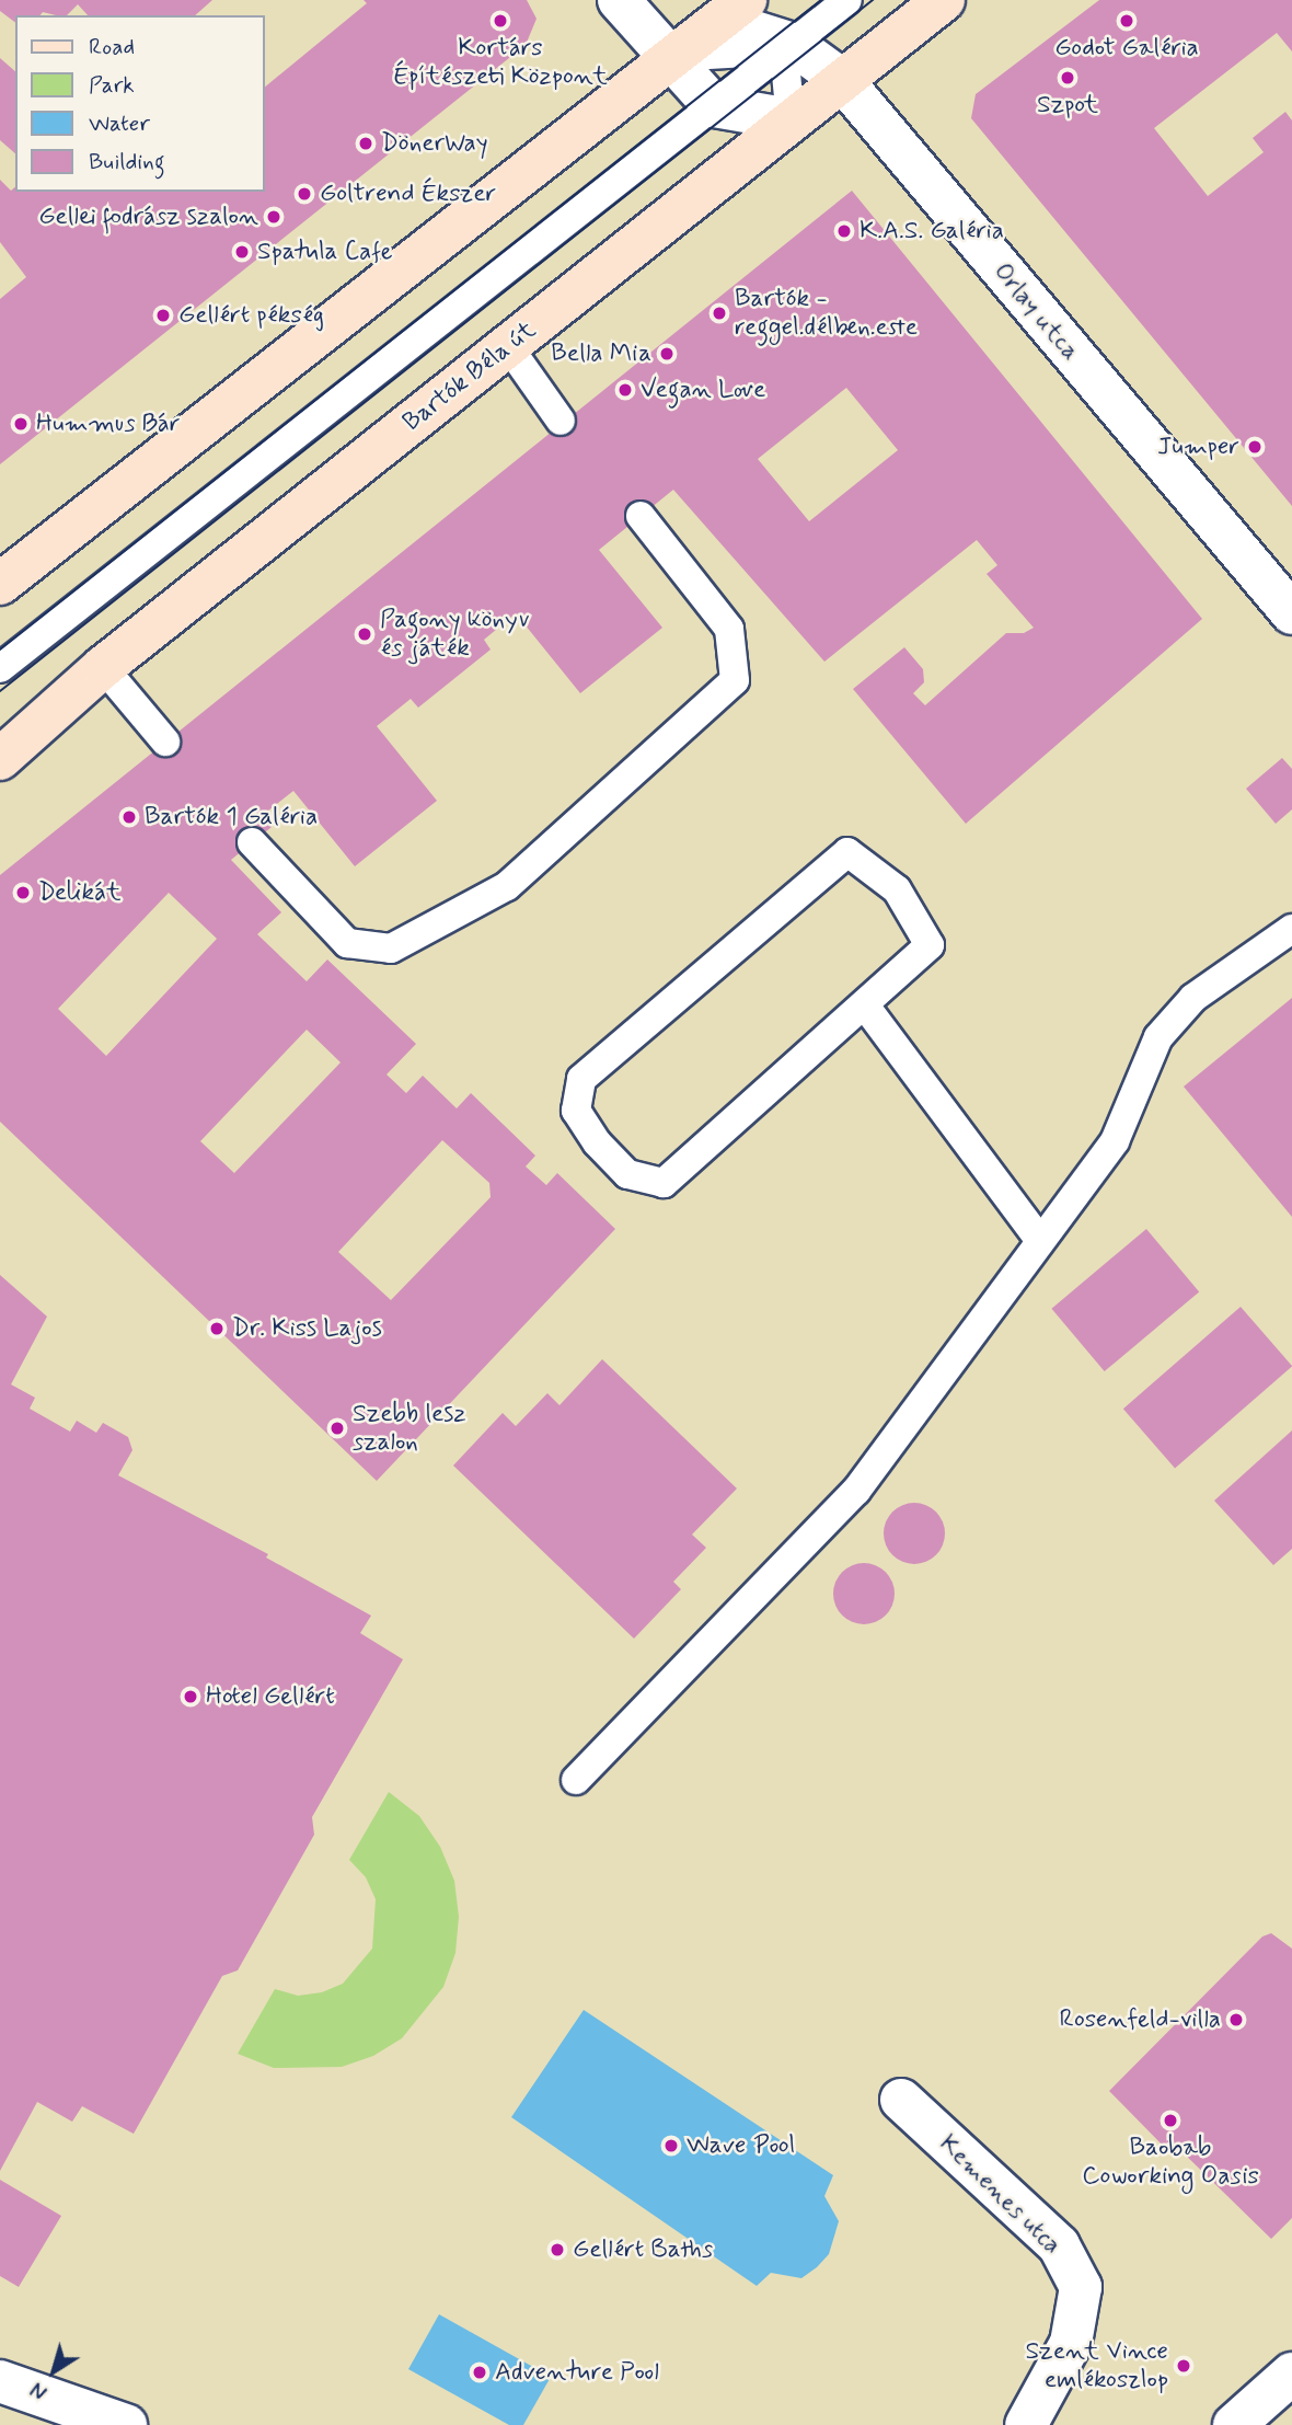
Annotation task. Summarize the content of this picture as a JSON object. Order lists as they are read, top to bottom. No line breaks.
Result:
{"streets":{"main road":["Bartók Béla út"],"street":["Orlay utca","Kemenes utca"]},"crossings":[["Orlay utca","Bartók Béla út"]],"places":["Kortárs Építészeti Központ","Godot Galéria","Szpot","DönerWay","Goltrend Ékszer","Gellei fodrász szalon","K.A.S. Galéria","Spatula Cafe","Bartók - reggel.délben.este","Gellért pékség","Bella Mia","Vegan Love","Hummus Bár","Jumper","Pagony könyv és játék","Bartók 1 Galéria","Delikát","Dr. Kiss Lajos","Szebb lesz szalon","Hotel Gellért","Rosenfeld-villa","Baobab Coworking Oasis","Wave Pool","Gellért Baths","Szent Vince emlékoszlop","Adventure Pool"],"legend":["Road","Park","Water","Building"],"north":"bottom left"}
